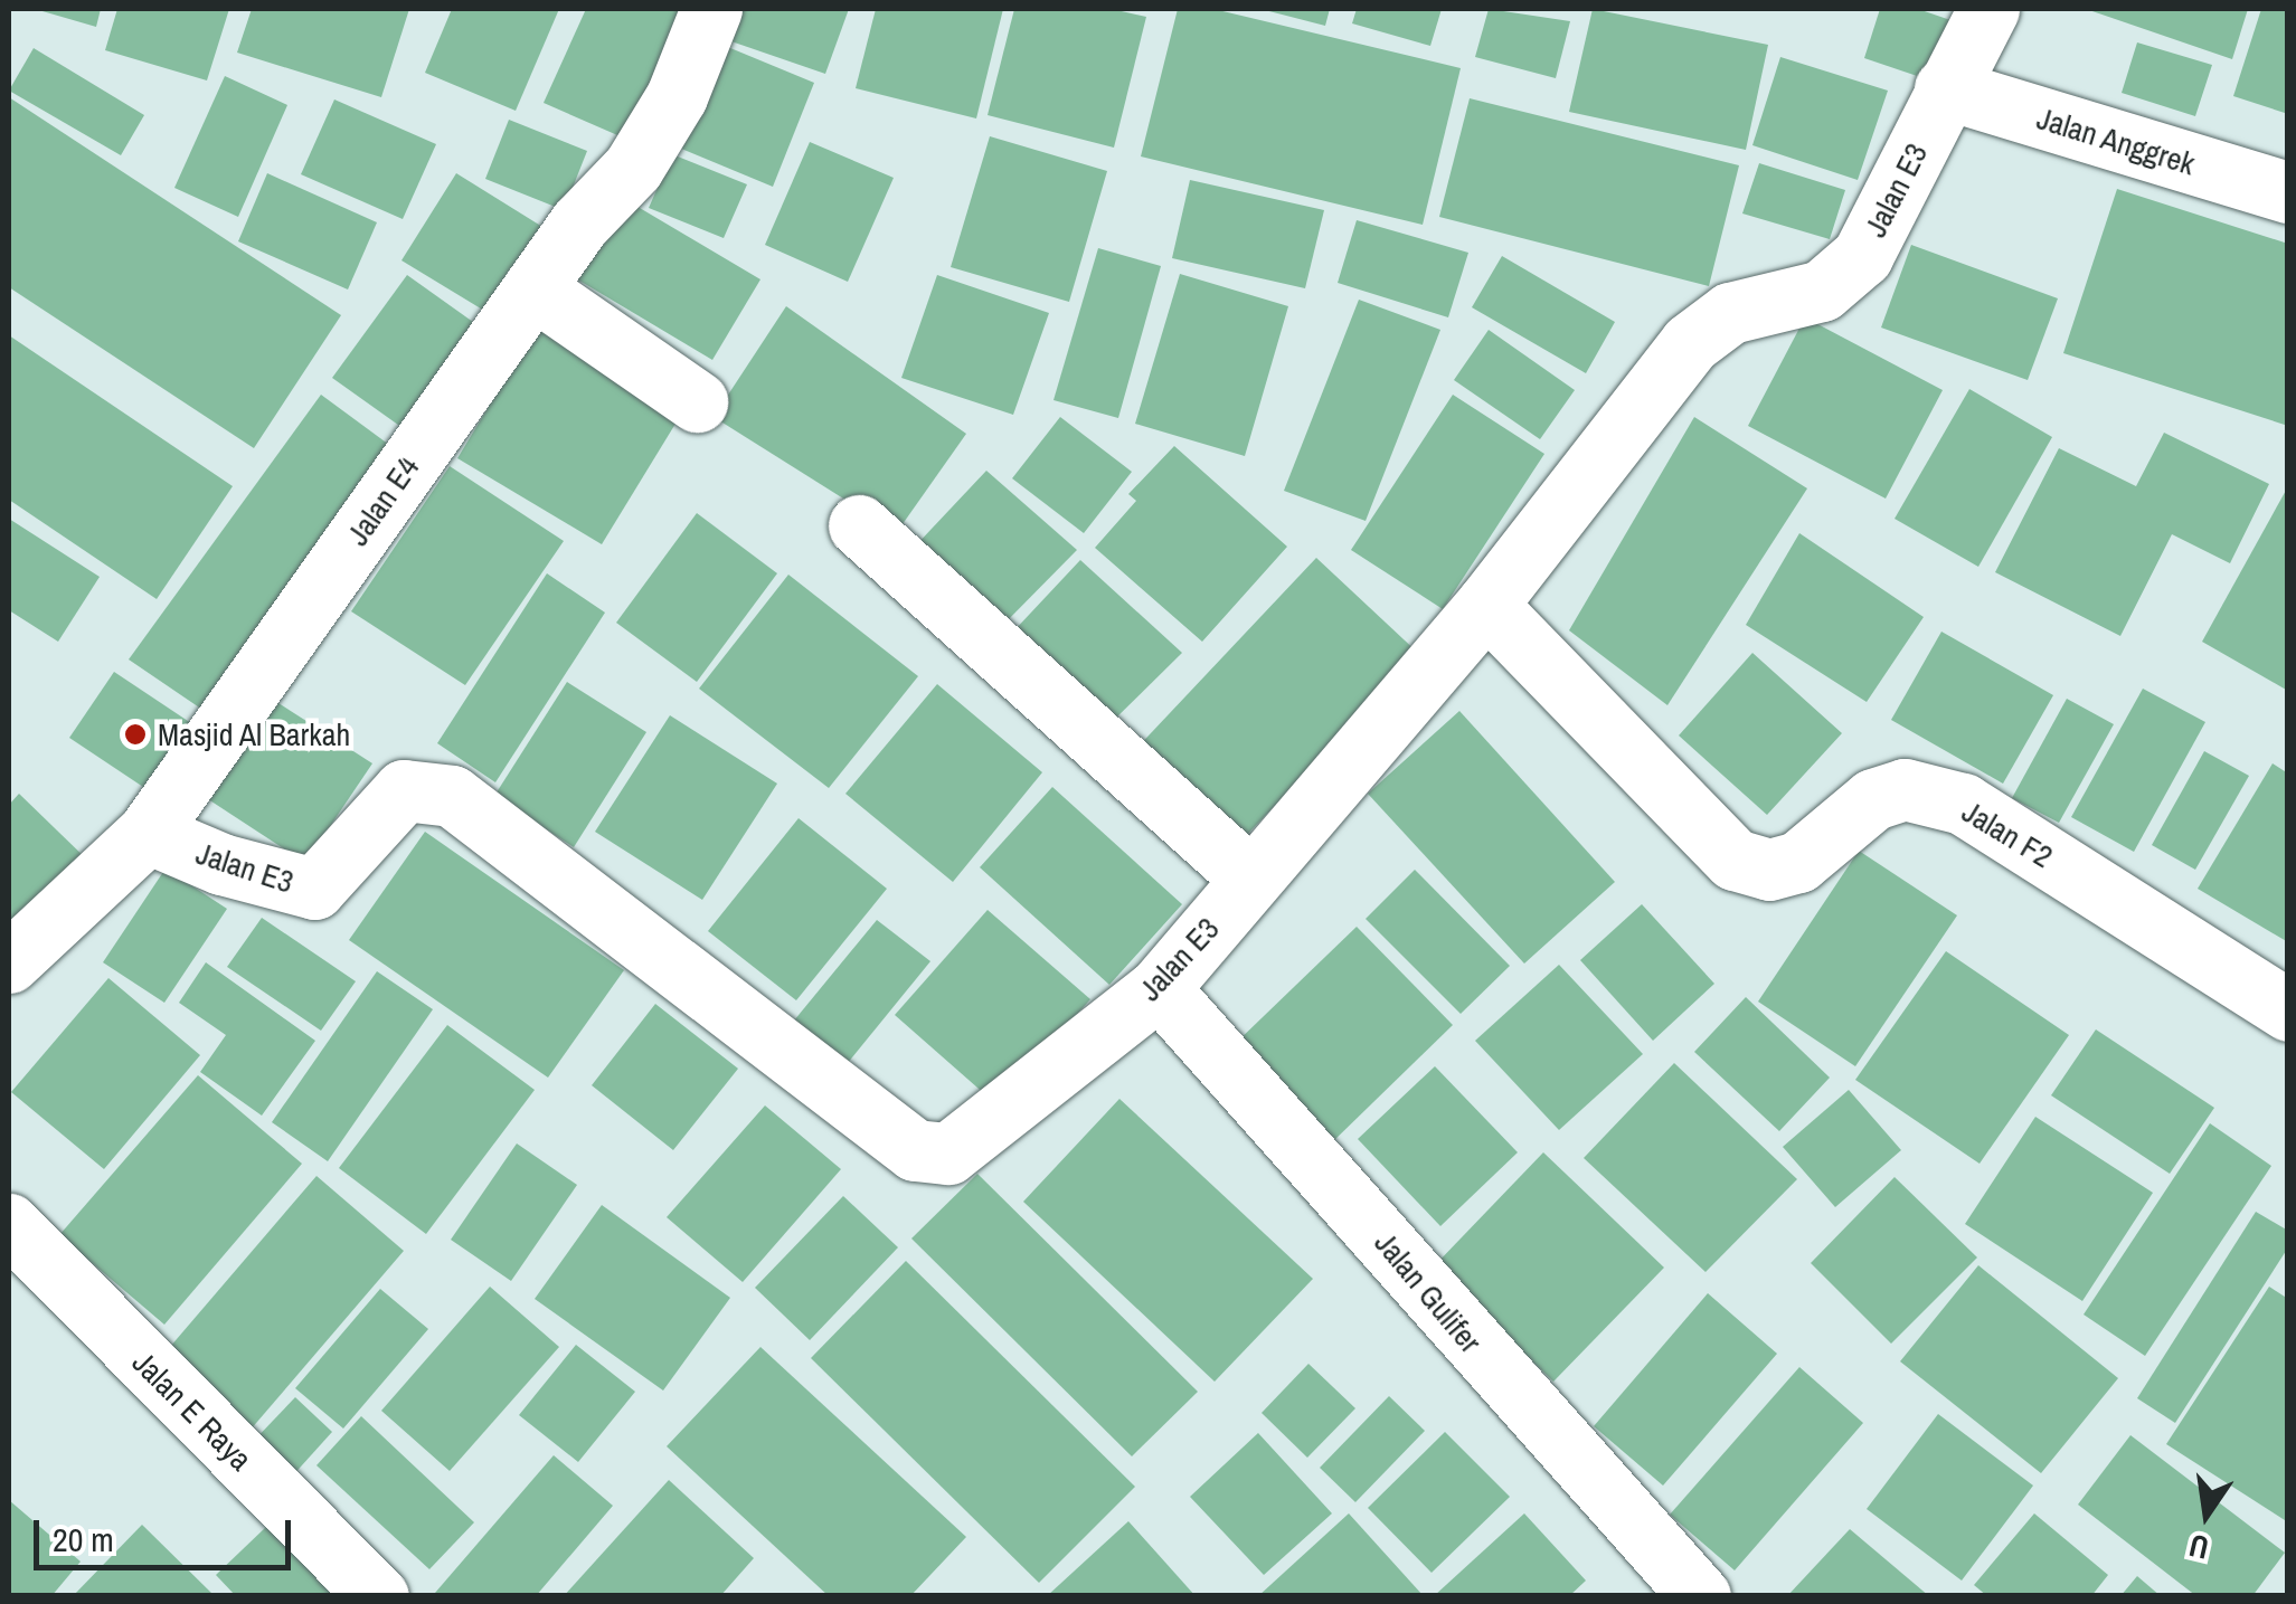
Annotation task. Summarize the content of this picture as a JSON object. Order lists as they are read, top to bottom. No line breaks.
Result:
{"streets":{"street":["Jalan Anggrek","Jalan E3","Jalan E4","Jalan F2","Jalan Gulifer","Jalan E Raya"]},"crossings":[["Jalan Anggrek","Jalan E3"],["Jalan E3","Jalan E4"],["Jalan E3","Jalan F2"],["Jalan E3","Jalan Gulifer"]],"places":["Masjid Al Barkah"],"scale_bar":"20 m","north":"bottom"}
